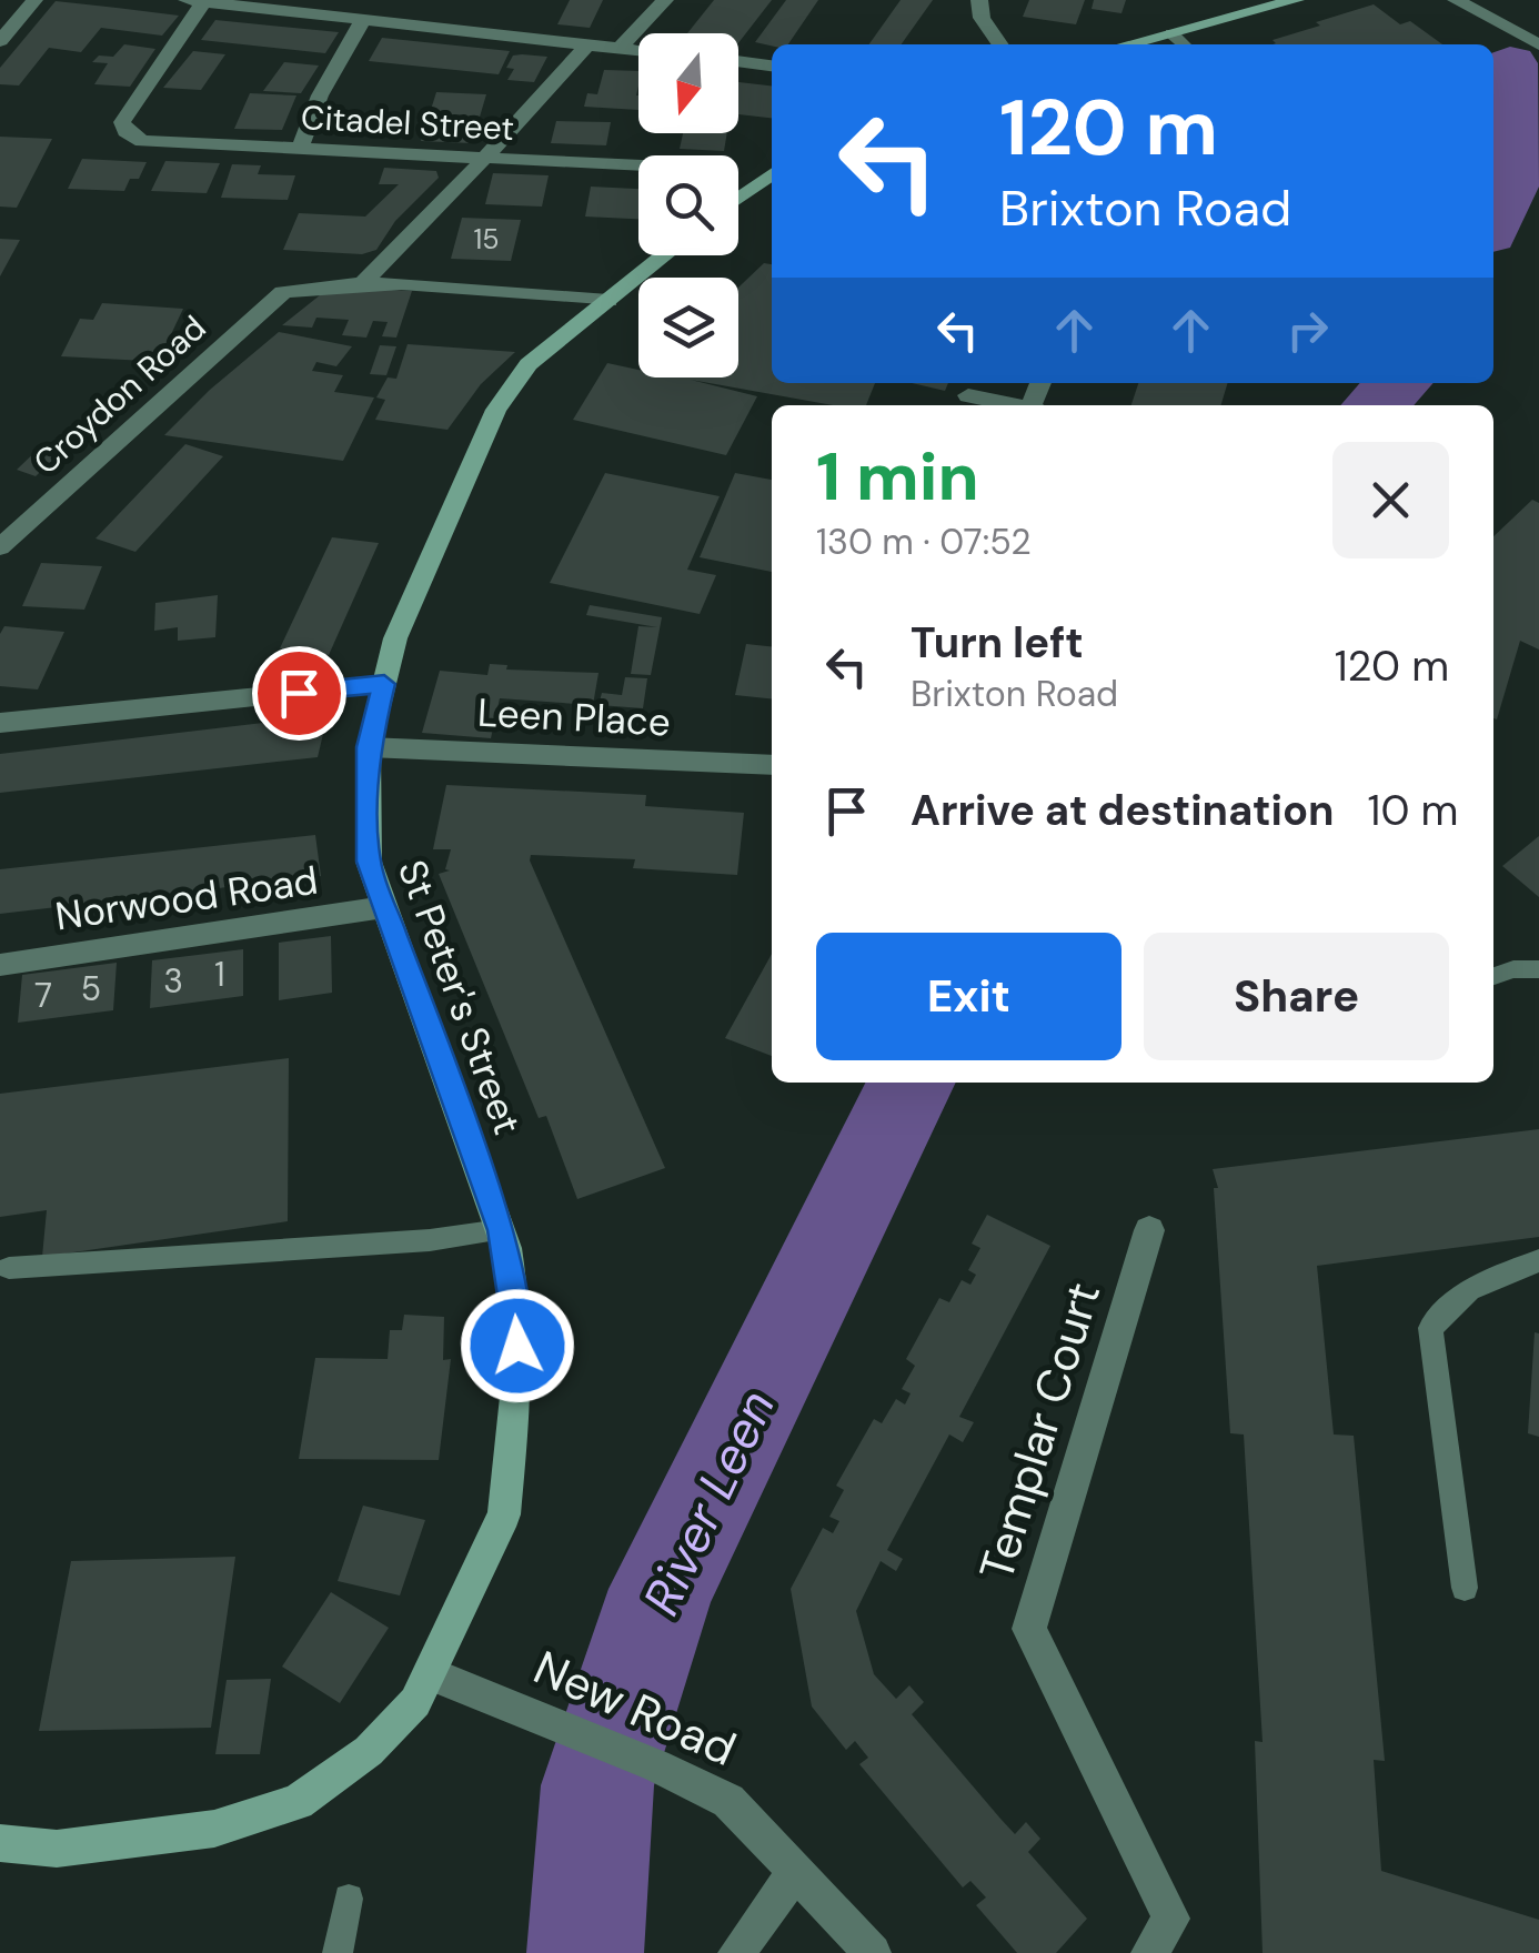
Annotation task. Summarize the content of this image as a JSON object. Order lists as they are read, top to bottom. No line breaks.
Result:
{"streets":{"street":["Citadel Street","Croydon Road","Leen Place","Norwood Road","St Peter's Street","Templar Court","New Road"]},"crossings":[["Leen Place","St Peter's Street"],["Norwood Road","St Peter's Street"],["St Peter's Street","New Road"]],"water":["River Leen"],"house_numbers":["15","1","3","5","7"],"north":"bottom","page":{"turn":["120 m","Brixton Road"],"heading":["1 min","130 m · 07:52"],"list":[{"name":"Turn left","note":"Brixton Road","value":"120 m"},{"name":"Arrive at destination","value":"10 m"}],"buttons":["Exit","Share"]}}
